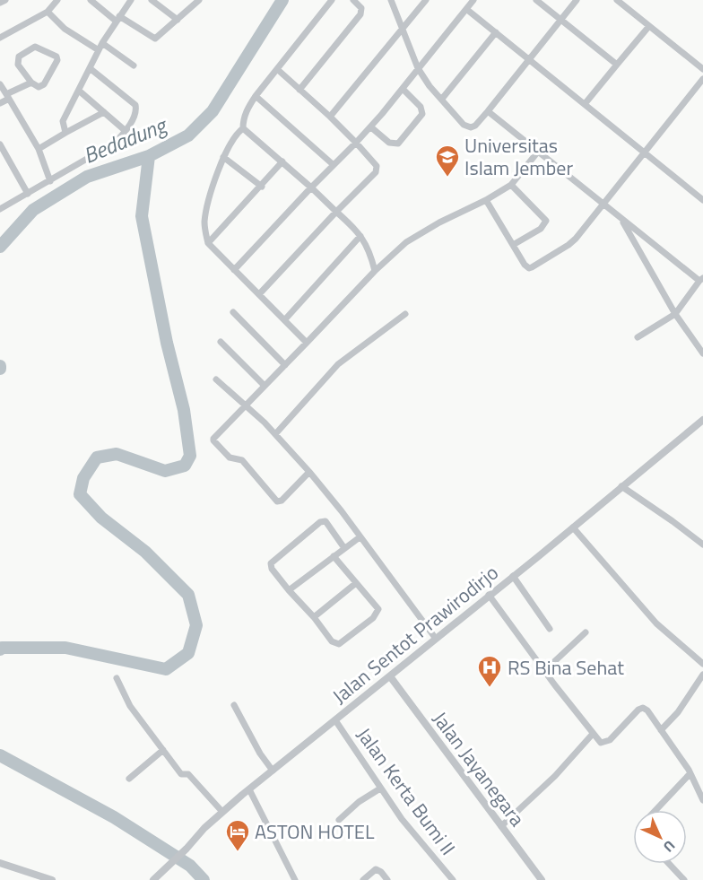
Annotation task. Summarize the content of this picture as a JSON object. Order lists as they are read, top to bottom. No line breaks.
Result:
{"streets":{"street":["Jalan Sentot Prawirodirjo","Jalan Jayanegara","Jalan Kerta Bumi II"]},"crossings":[["Jalan Sentot Prawirodirjo","Jalan Jayanegara"],["Jalan Sentot Prawirodirjo","Jalan Kerta Bumi II"]],"water":["Bedadung"],"places":{"school or university":["Universitas Islam Jember"],"hospital":["RS Bina Sehat"],"hotel":["ASTON HOTEL"]},"north":"bottom right"}
